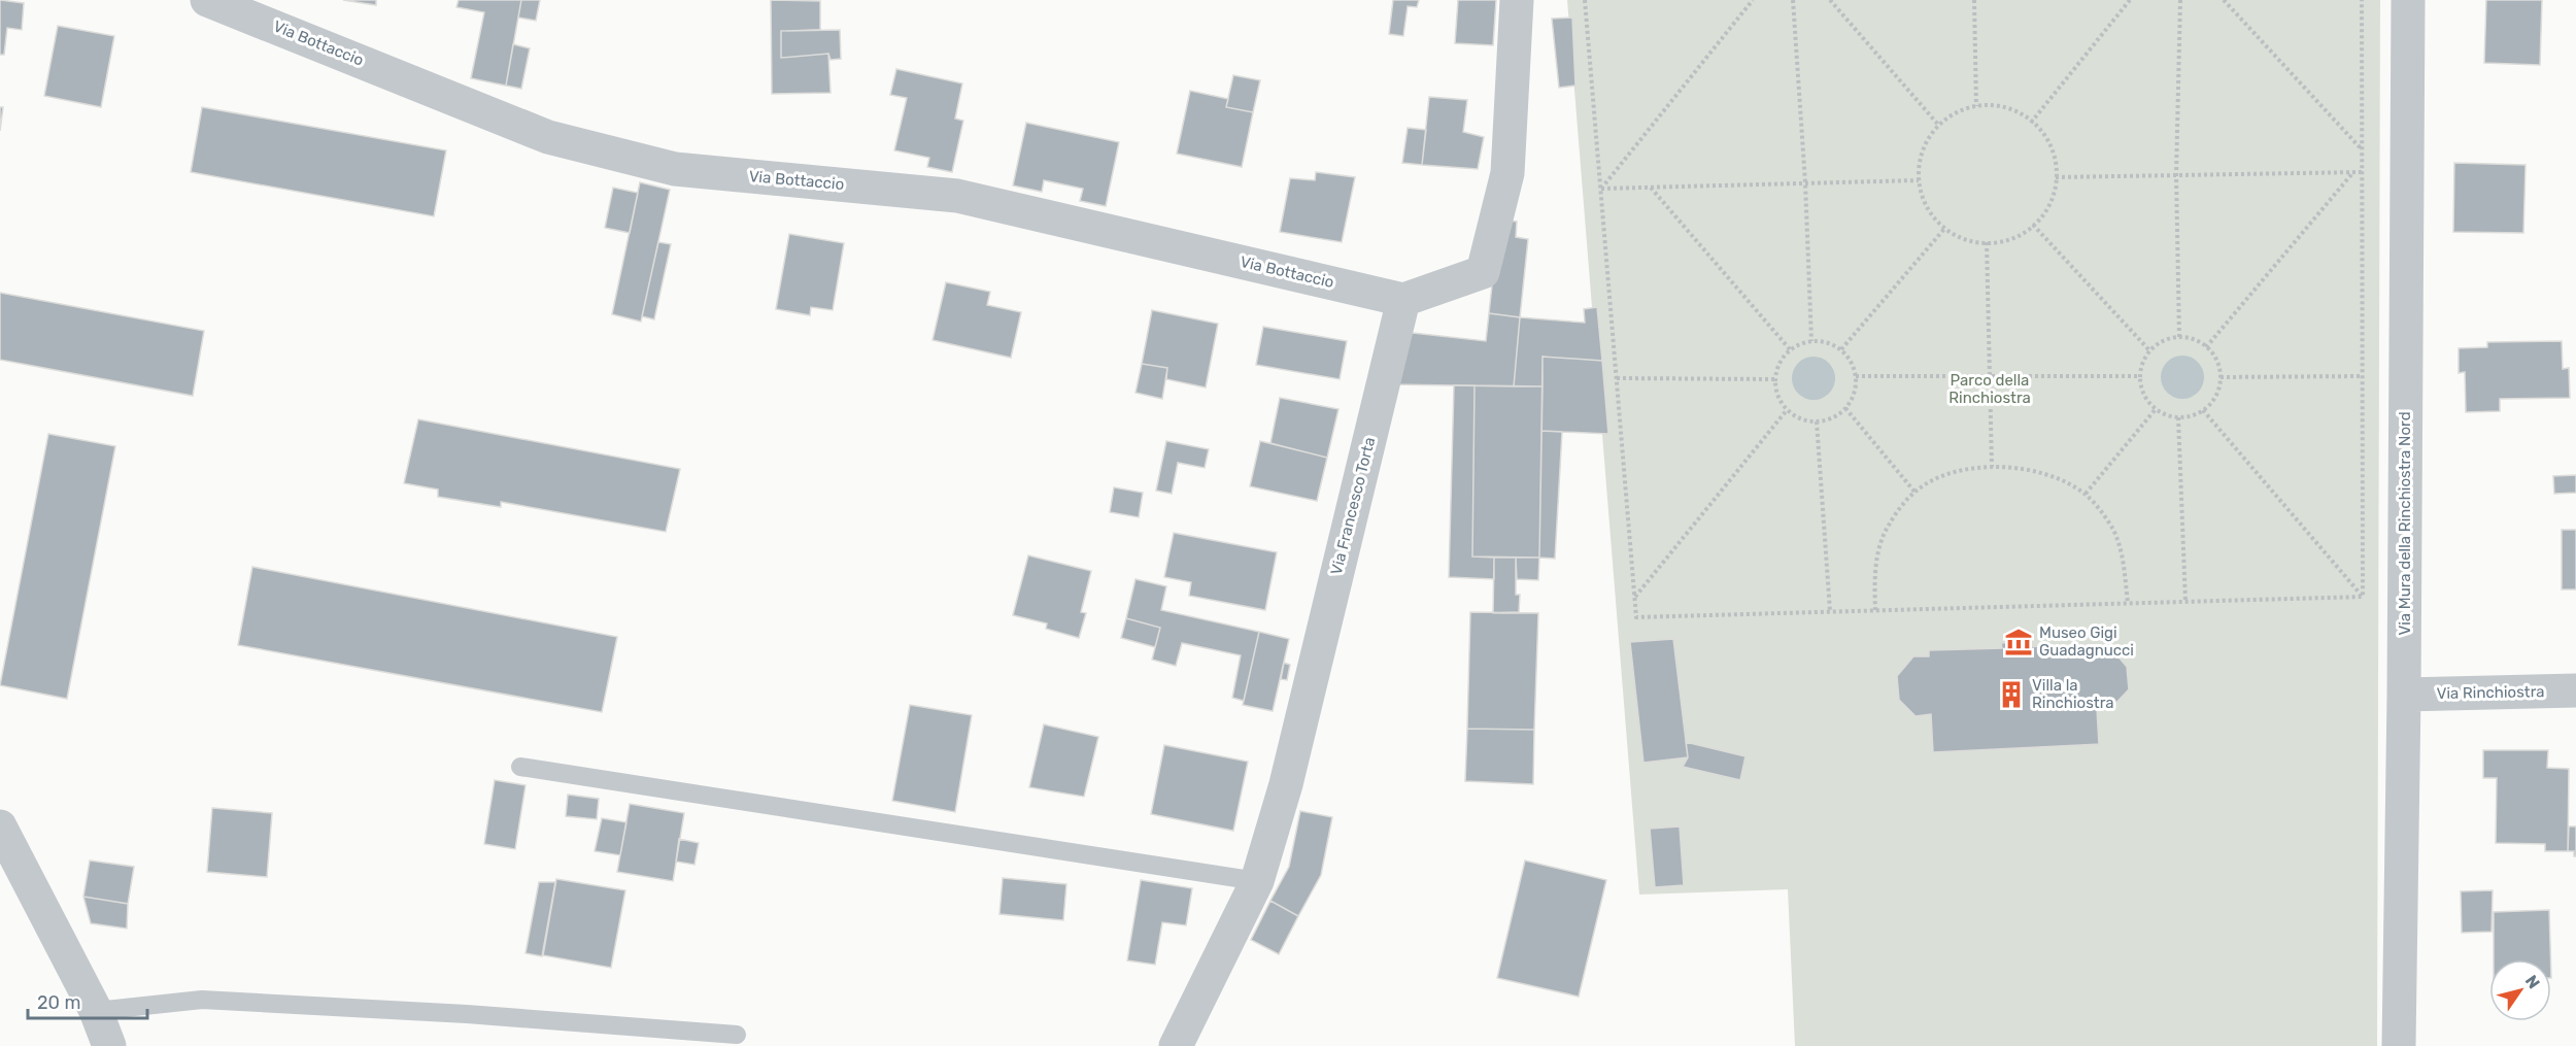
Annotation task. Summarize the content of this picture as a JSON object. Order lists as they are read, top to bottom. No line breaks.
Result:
{"streets":{"street":["Via Bottaccio","Via Francesco Torta","Via Mura della Rinchiostra Nord","Via Rinchiostra"]},"crossings":[["Via Bottaccio","Via Francesco Torta"],["Via Mura della Rinchiostra Nord","Via Rinchiostra"]],"parks":["Parco della Rinchiostra"],"places":{"museum":["Museo Gigi Guadagnucci"],"building":["Villa la Rinchiostra"]},"scale_bar":"20 m","north":"top right"}
